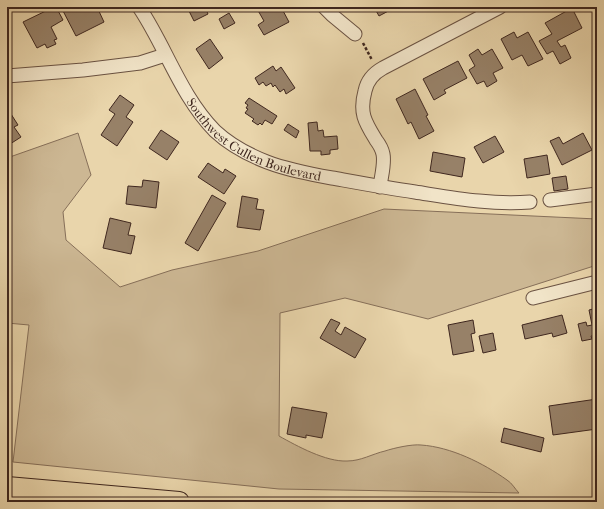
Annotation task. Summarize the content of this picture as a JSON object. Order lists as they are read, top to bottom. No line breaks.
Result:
{"streets":{"street":["Southwest Cullen Boulevard"]}}
